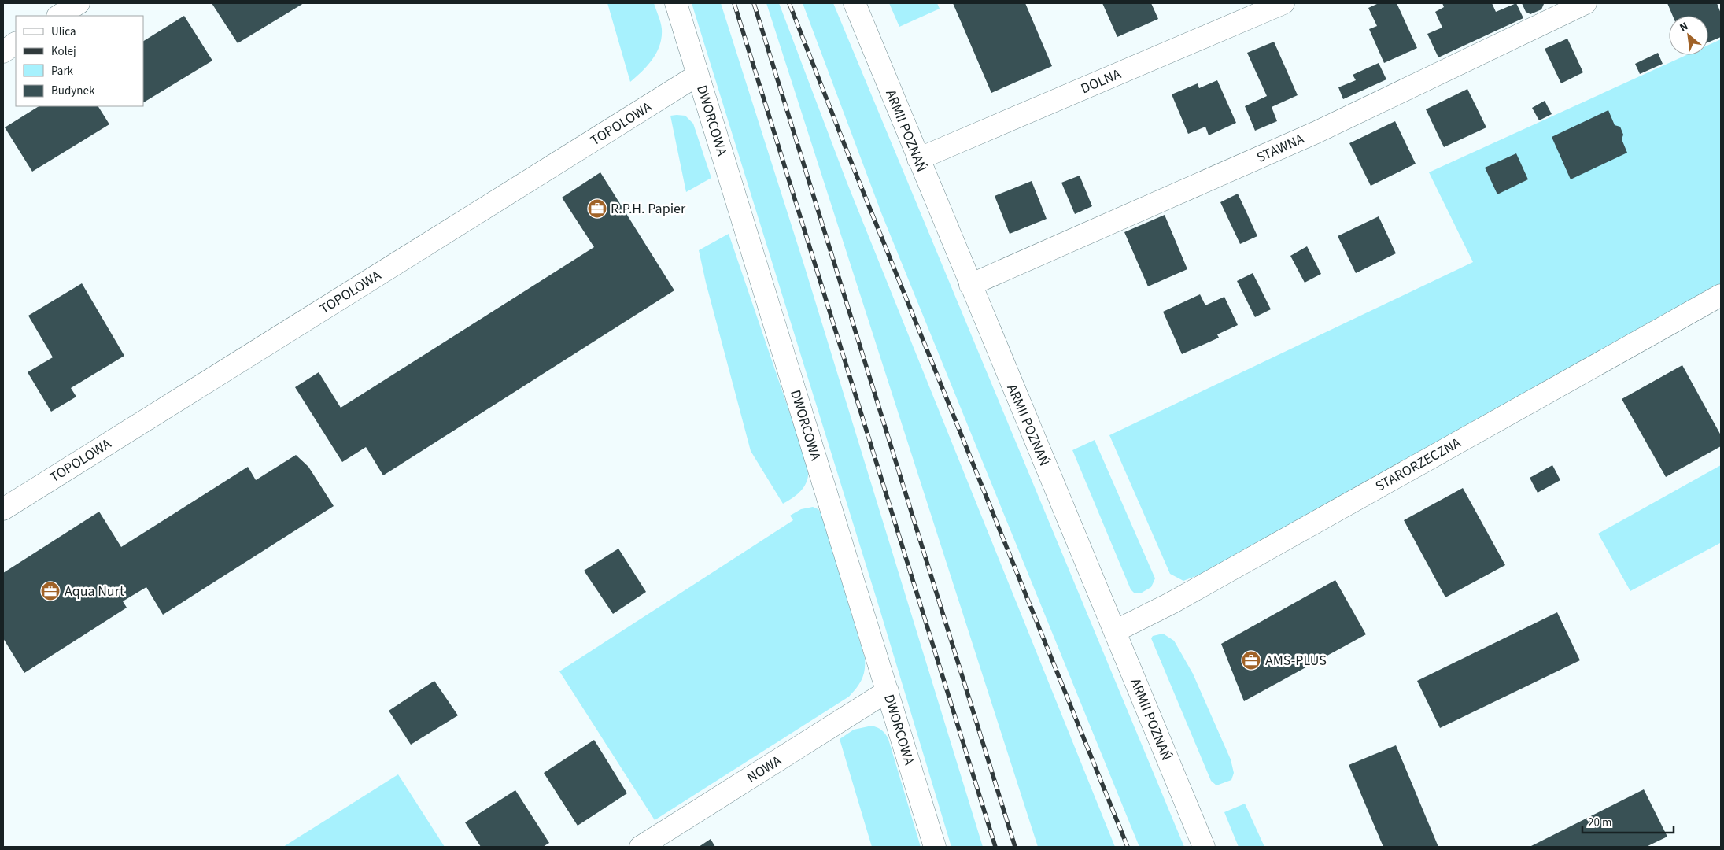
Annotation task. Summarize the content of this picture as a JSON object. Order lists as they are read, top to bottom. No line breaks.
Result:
{"streets":{"street":["DOLNA","DWORCOWA","TOPOLOWA","ARMII POZNAŃ","STAWNA","STARORZECZNA","NOWA"]},"crossings":[["DOLNA","ARMII POZNAŃ"],["DWORCOWA","TOPOLOWA"],["DWORCOWA","NOWA"],["ARMII POZNAŃ","STAWNA"],["ARMII POZNAŃ","STARORZECZNA"]],"places":{"office":["R.P.H. Papier","Aqua Nurt","AMS-PLUS"]},"legend":["Ulica","Kolej","Park","Budynek"],"scale_bar":"20 m","north":"top left"}
